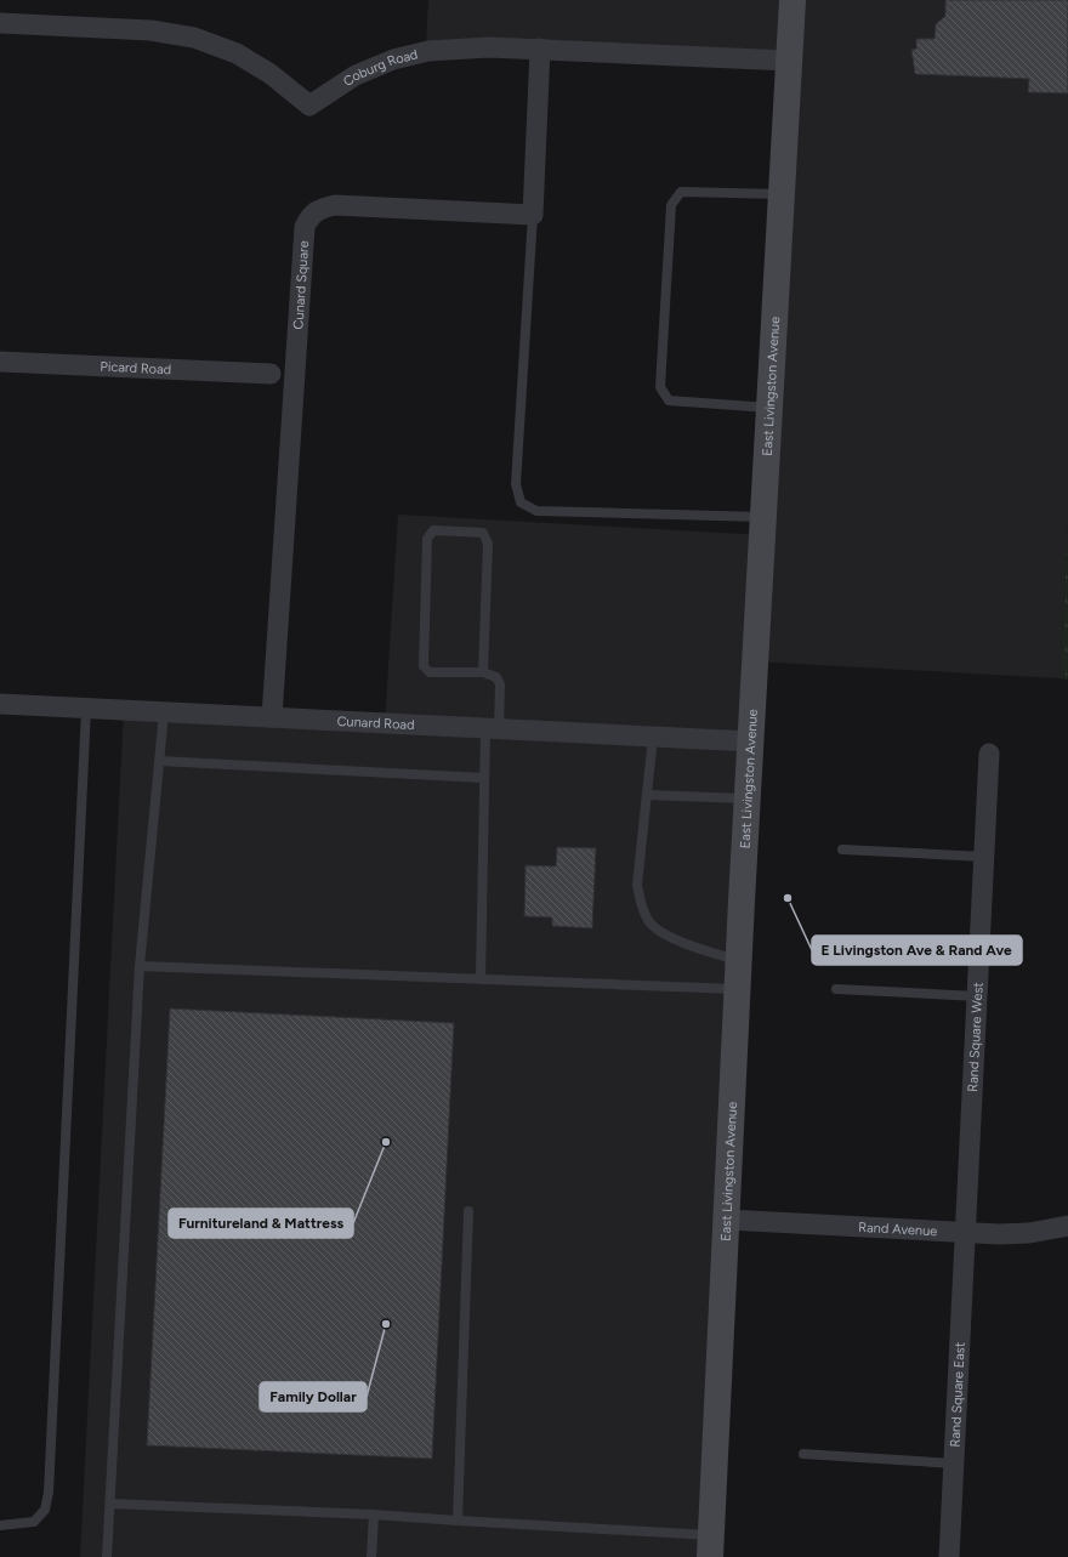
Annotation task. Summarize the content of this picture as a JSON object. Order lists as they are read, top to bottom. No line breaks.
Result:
{"streets":{"main road":["East Livingston Avenue"],"street":["Coburg Road","Cunard Square","Picard Road","Cunard Road","Rand Square West","Rand Avenue","Rand Square East"]},"crossings":[["Coburg Road","East Livingston Avenue"],["Cunard Square","Cunard Road"],["East Livingston Avenue","Cunard Road"],["East Livingston Avenue","Rand Avenue"],["Rand Square West","Rand Avenue"],["Rand Square West","Rand Square East"],["Rand Avenue","Rand Square East"]],"places":["E Livingston Ave & Rand Ave","Furnitureland & Mattress","Family Dollar"]}
